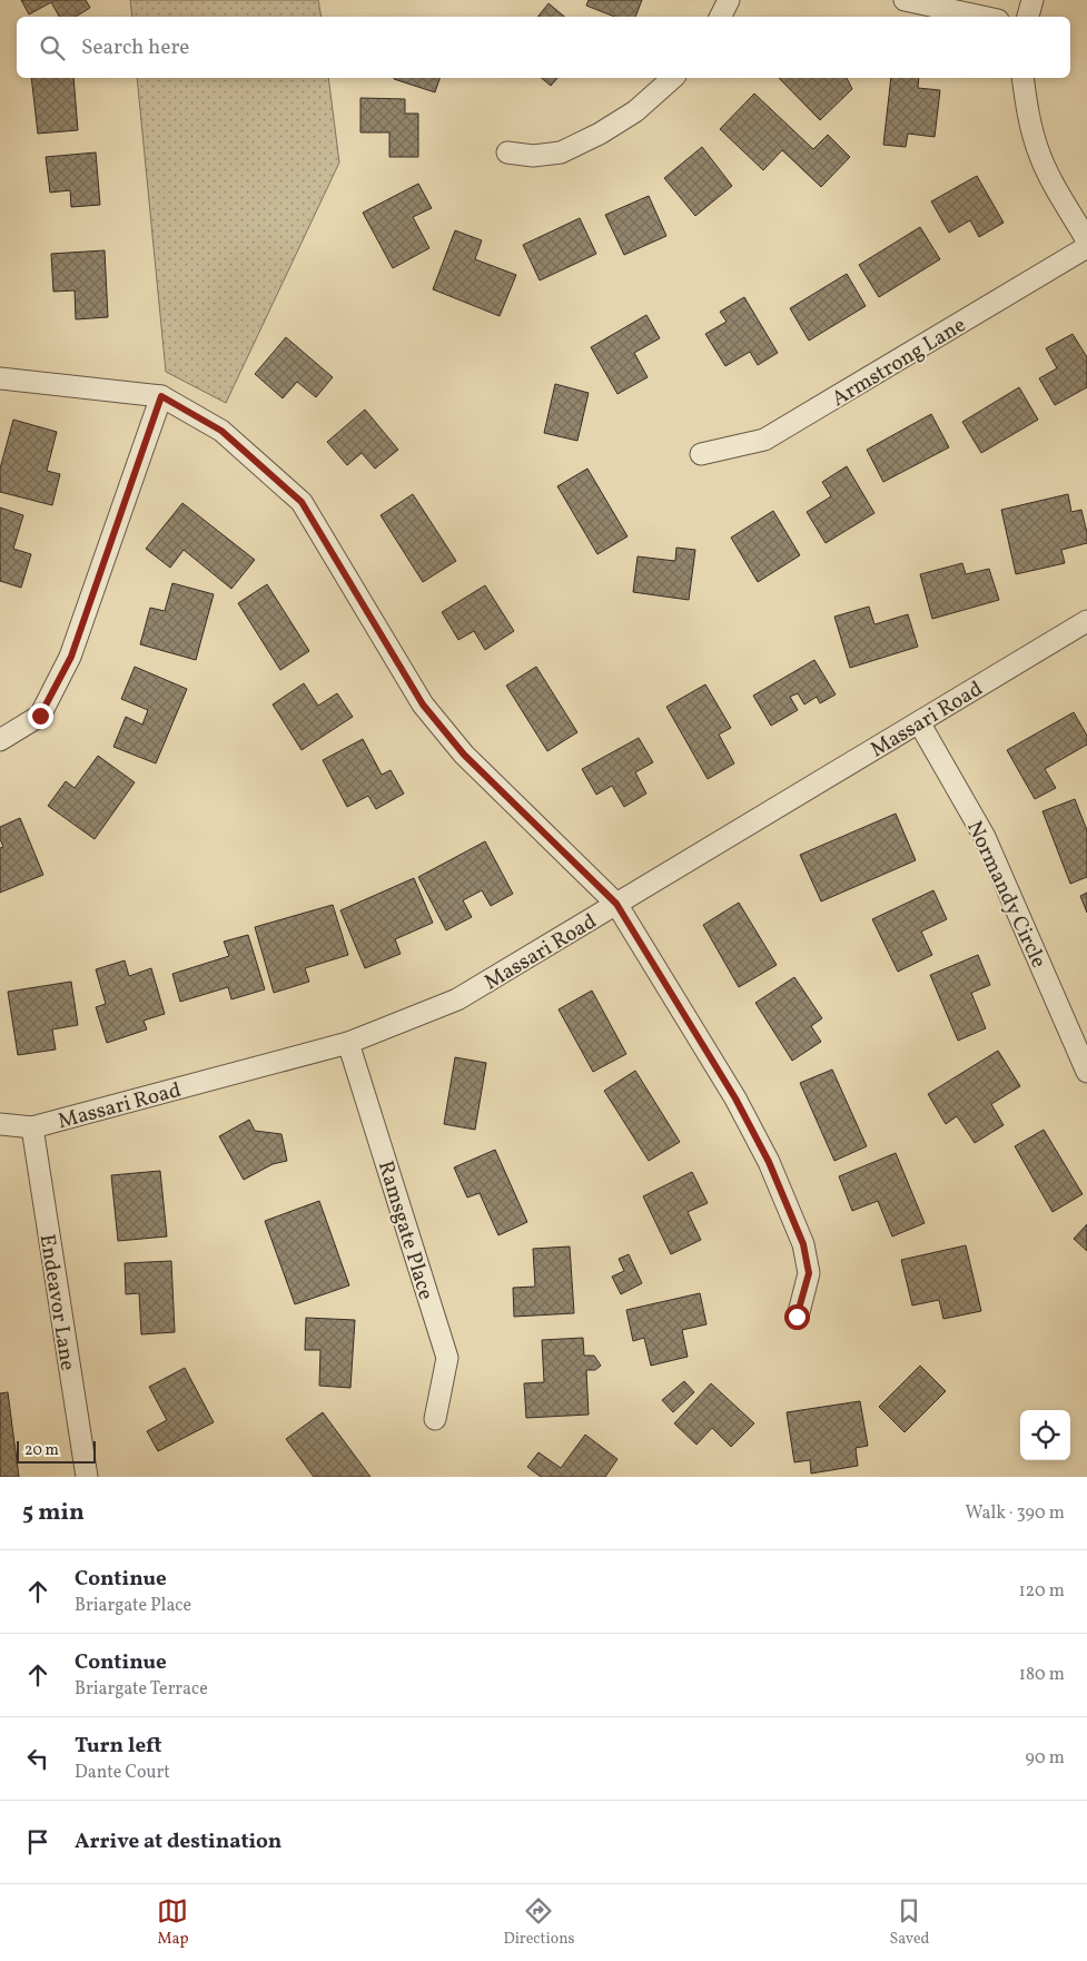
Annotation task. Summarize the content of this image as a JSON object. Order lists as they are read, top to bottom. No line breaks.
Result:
{"streets":{"street":["Armstrong Lane","Massari Road","Normandy Circle","Ramsgate Place","Endeavor Lane"]},"crossings":[["Massari Road","Normandy Circle"],["Massari Road","Ramsgate Place"],["Massari Road","Endeavor Lane"]],"scale_bar":"20 m","page":{"search":"Search here","scale":"20 m","heading":["5 min","Walk · 390 m"],"list":[["Continue","Briargate Place","120 m"],["Continue","Briargate Terrace","180 m"],["Turn left","Dante Court","90 m"],"Arrive at destination"],"nav":["Map","Directions","Saved"]}}
